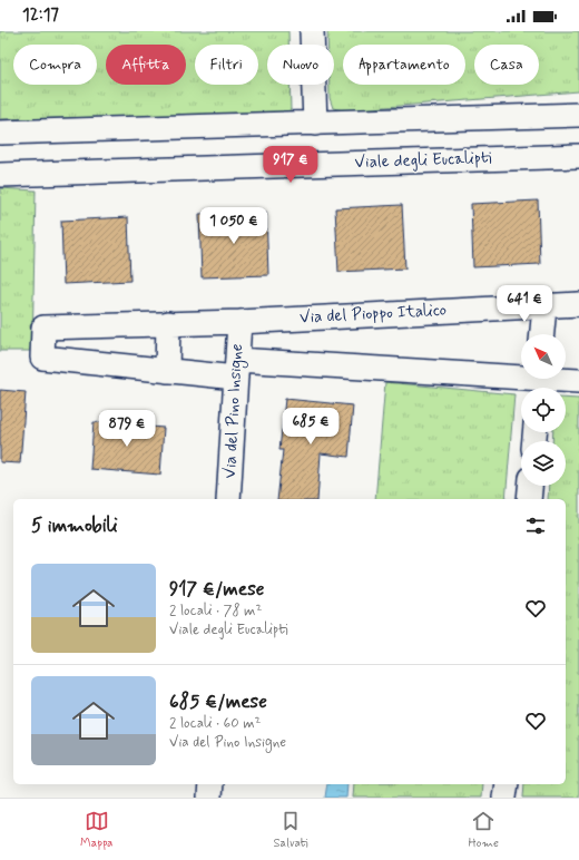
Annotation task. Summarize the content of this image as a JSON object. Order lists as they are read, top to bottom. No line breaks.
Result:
{"streets":{"street":["Viale degli Eucalipti","Via del Pioppo Italico","Via del Pino Insigne"]},"crossings":[["Via del Pioppo Italico","Via del Pino Insigne"]],"north":"top left","page":{"status":"12:17","chip":["Compra","Affitta","Filtri","Nuovo","Appartamento","Casa"],"price":["917 €","1 050 €","641 €","685 €","879 €"],"heading":"5 immobili","list":[{"name":"917 €/mese","note":"2 locali · 78 m² · Viale degli Eucalipti"},{"name":"685 €/mese","note":"2 locali · 60 m² · Via del Pino Insigne"}],"tabs":["Mappa","Salvati","Home"]}}
